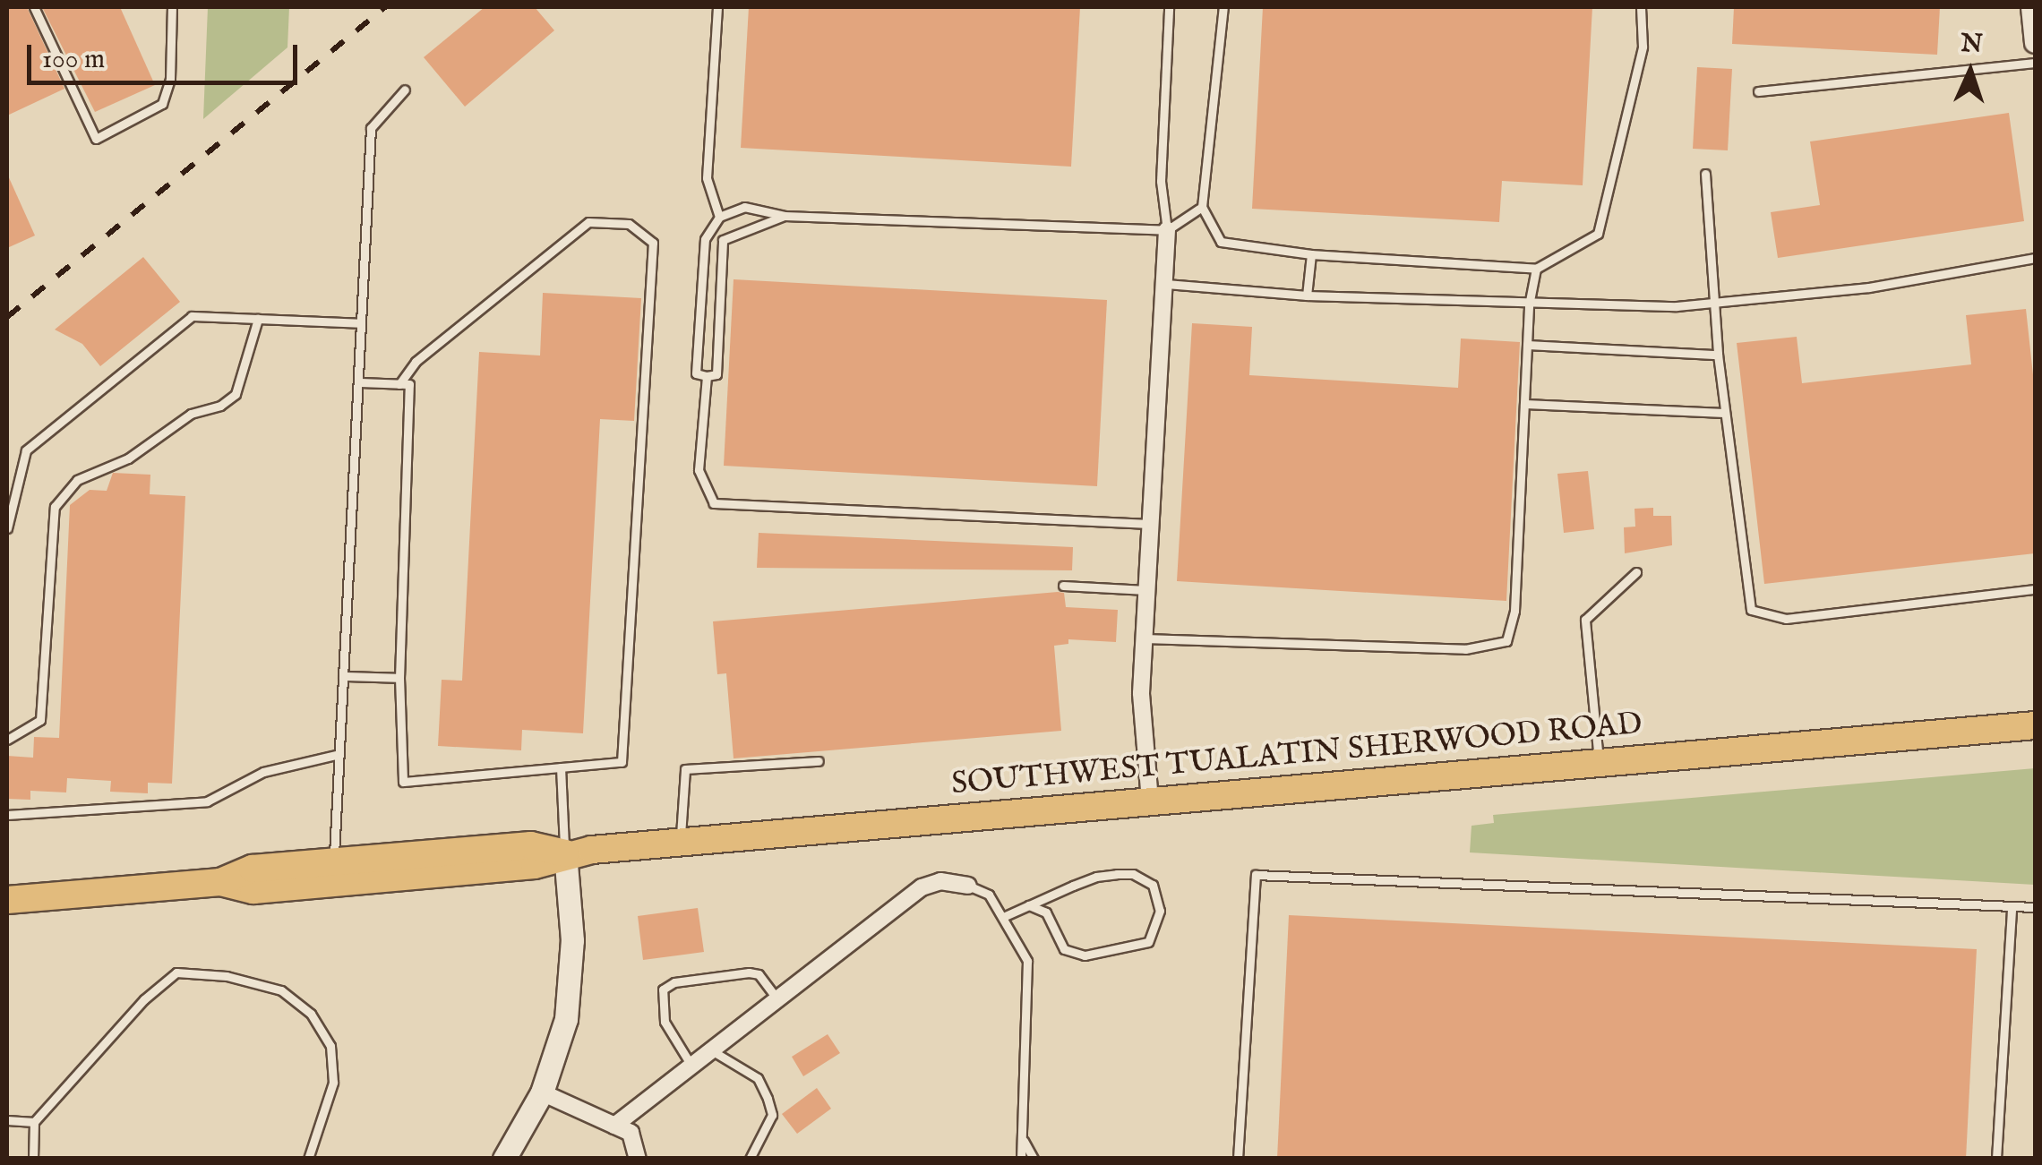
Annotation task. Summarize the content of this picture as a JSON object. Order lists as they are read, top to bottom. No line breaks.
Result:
{"streets":{"highway":["SOUTHWEST TUALATIN SHERWOOD ROAD"]},"scale_bar":"100 m","north":"top"}
